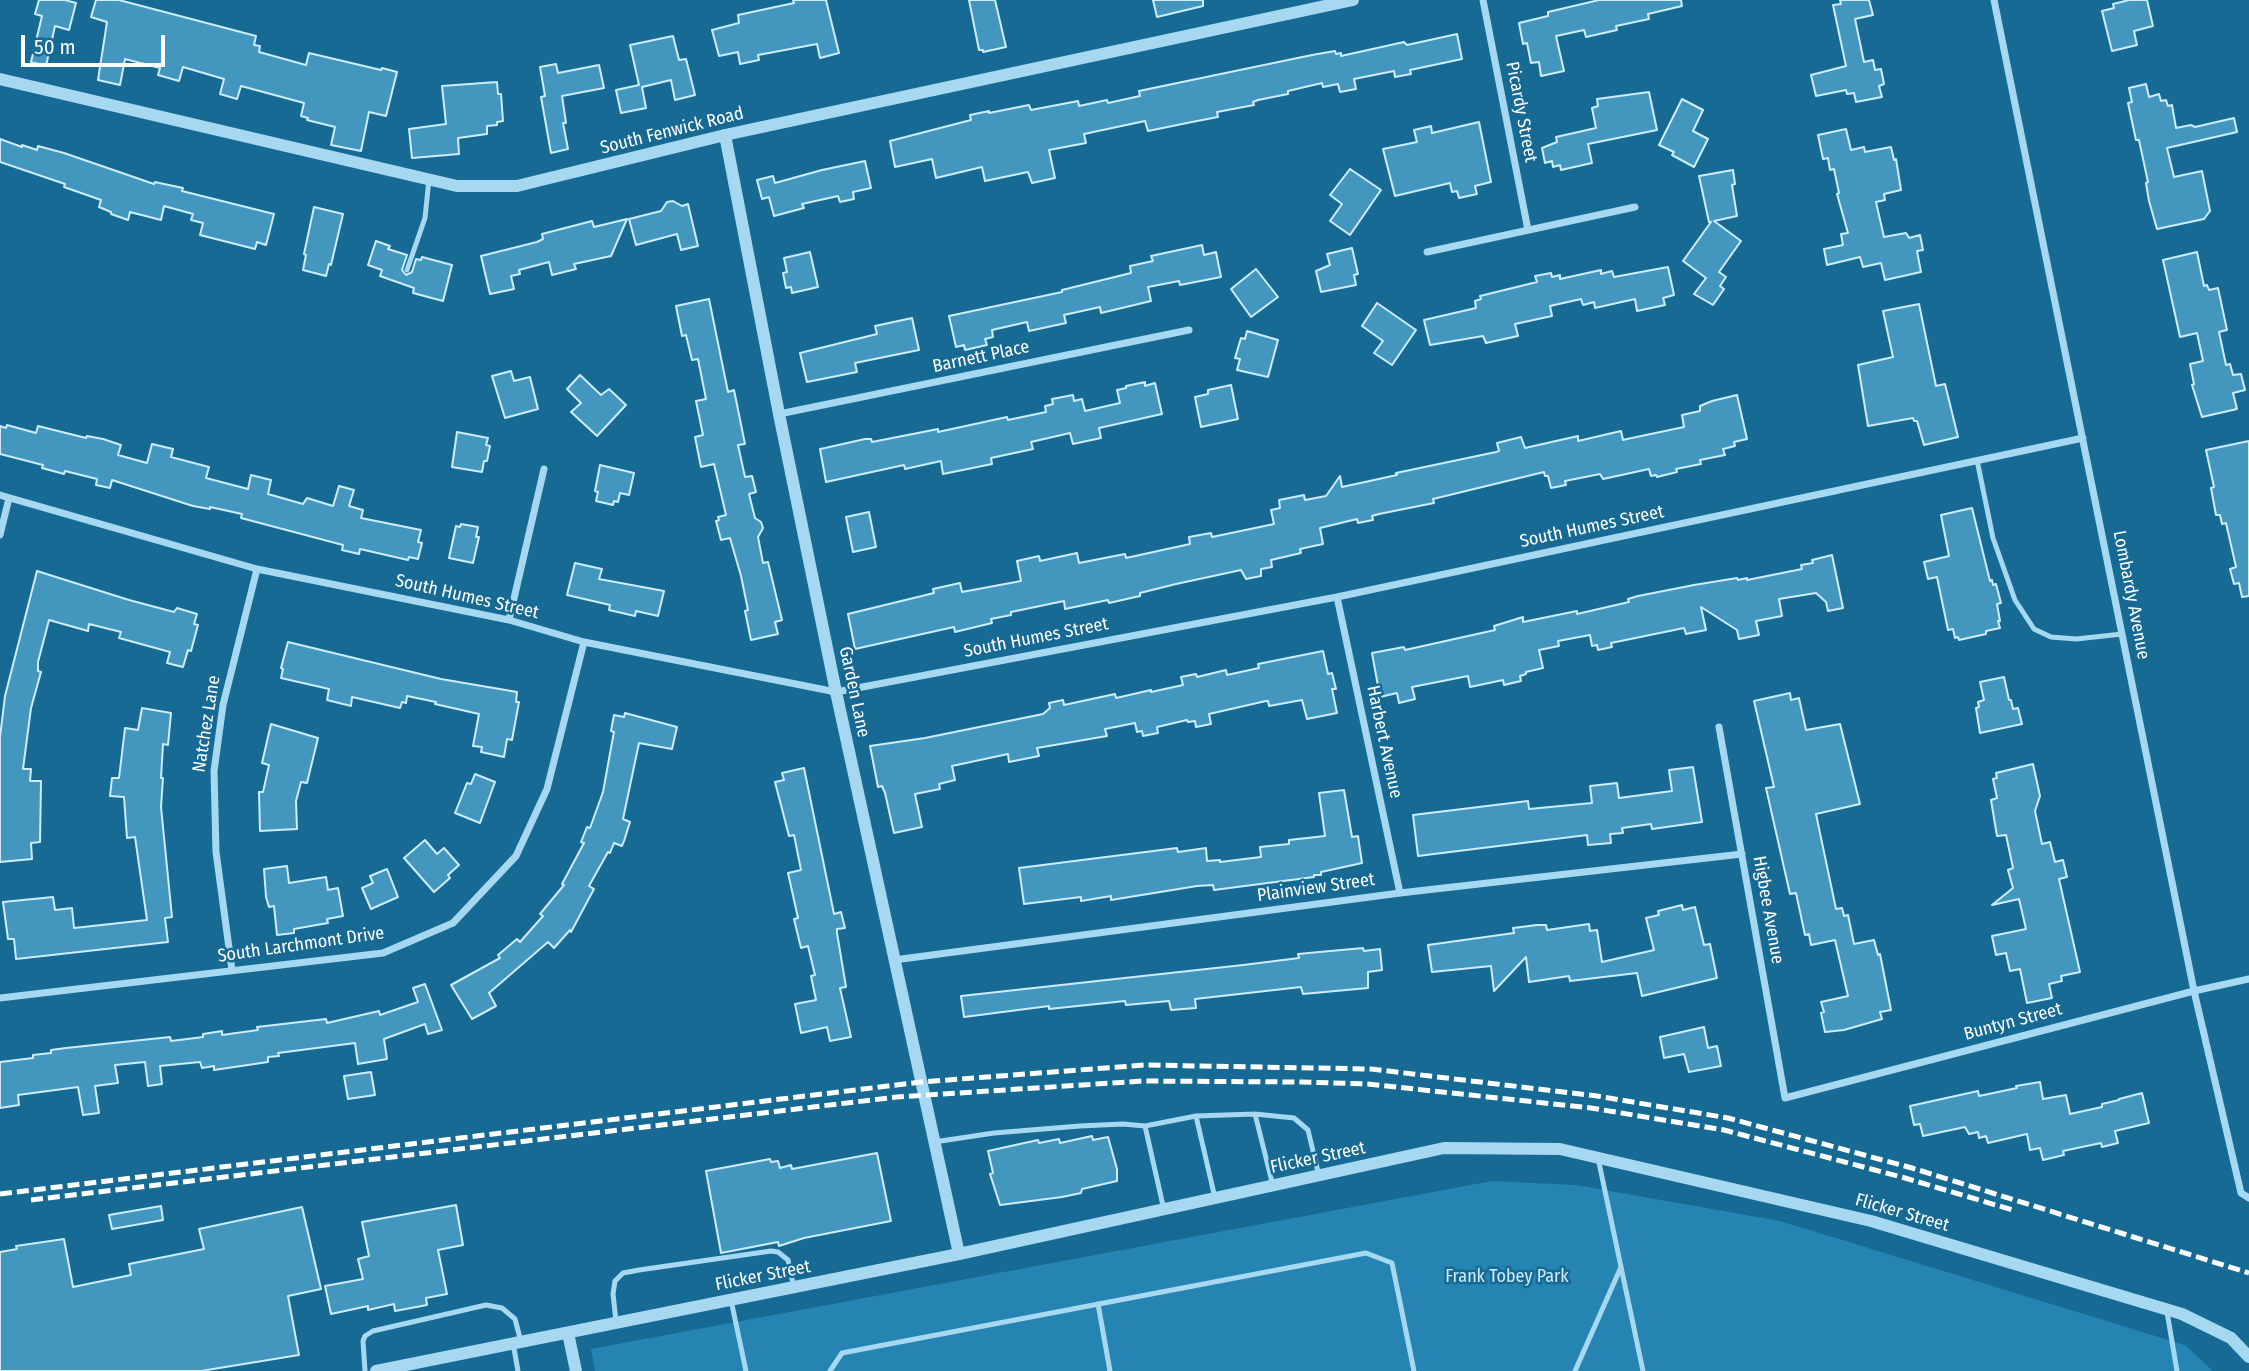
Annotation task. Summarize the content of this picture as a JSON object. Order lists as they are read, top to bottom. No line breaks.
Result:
{"streets":{"street":["Picardy Street","South Fenwick Road","Barnett Place","South Humes Street","Lombardy Avenue","Garden Lane","Natchez Lane","Harbert Avenue","Plainview Street","Higbee Avenue","South Larchmont Drive","Buntyn Street","Flicker Street"]},"crossings":[["South Fenwick Road","Garden Lane"],["Barnett Place","Garden Lane"],["South Humes Street","Lombardy Avenue"],["South Humes Street","Garden Lane"],["South Humes Street","Natchez Lane"],["South Humes Street","Harbert Avenue"],["South Humes Street","South Larchmont Drive"],["Lombardy Avenue","Buntyn Street"],["Garden Lane","Plainview Street"],["Garden Lane","Flicker Street"],["Natchez Lane","South Larchmont Drive"],["Harbert Avenue","Plainview Street"],["Plainview Street","Higbee Avenue"],["Higbee Avenue","Buntyn Street"]],"parks":["Frank Tobey Park"],"scale_bar":"50 m"}
